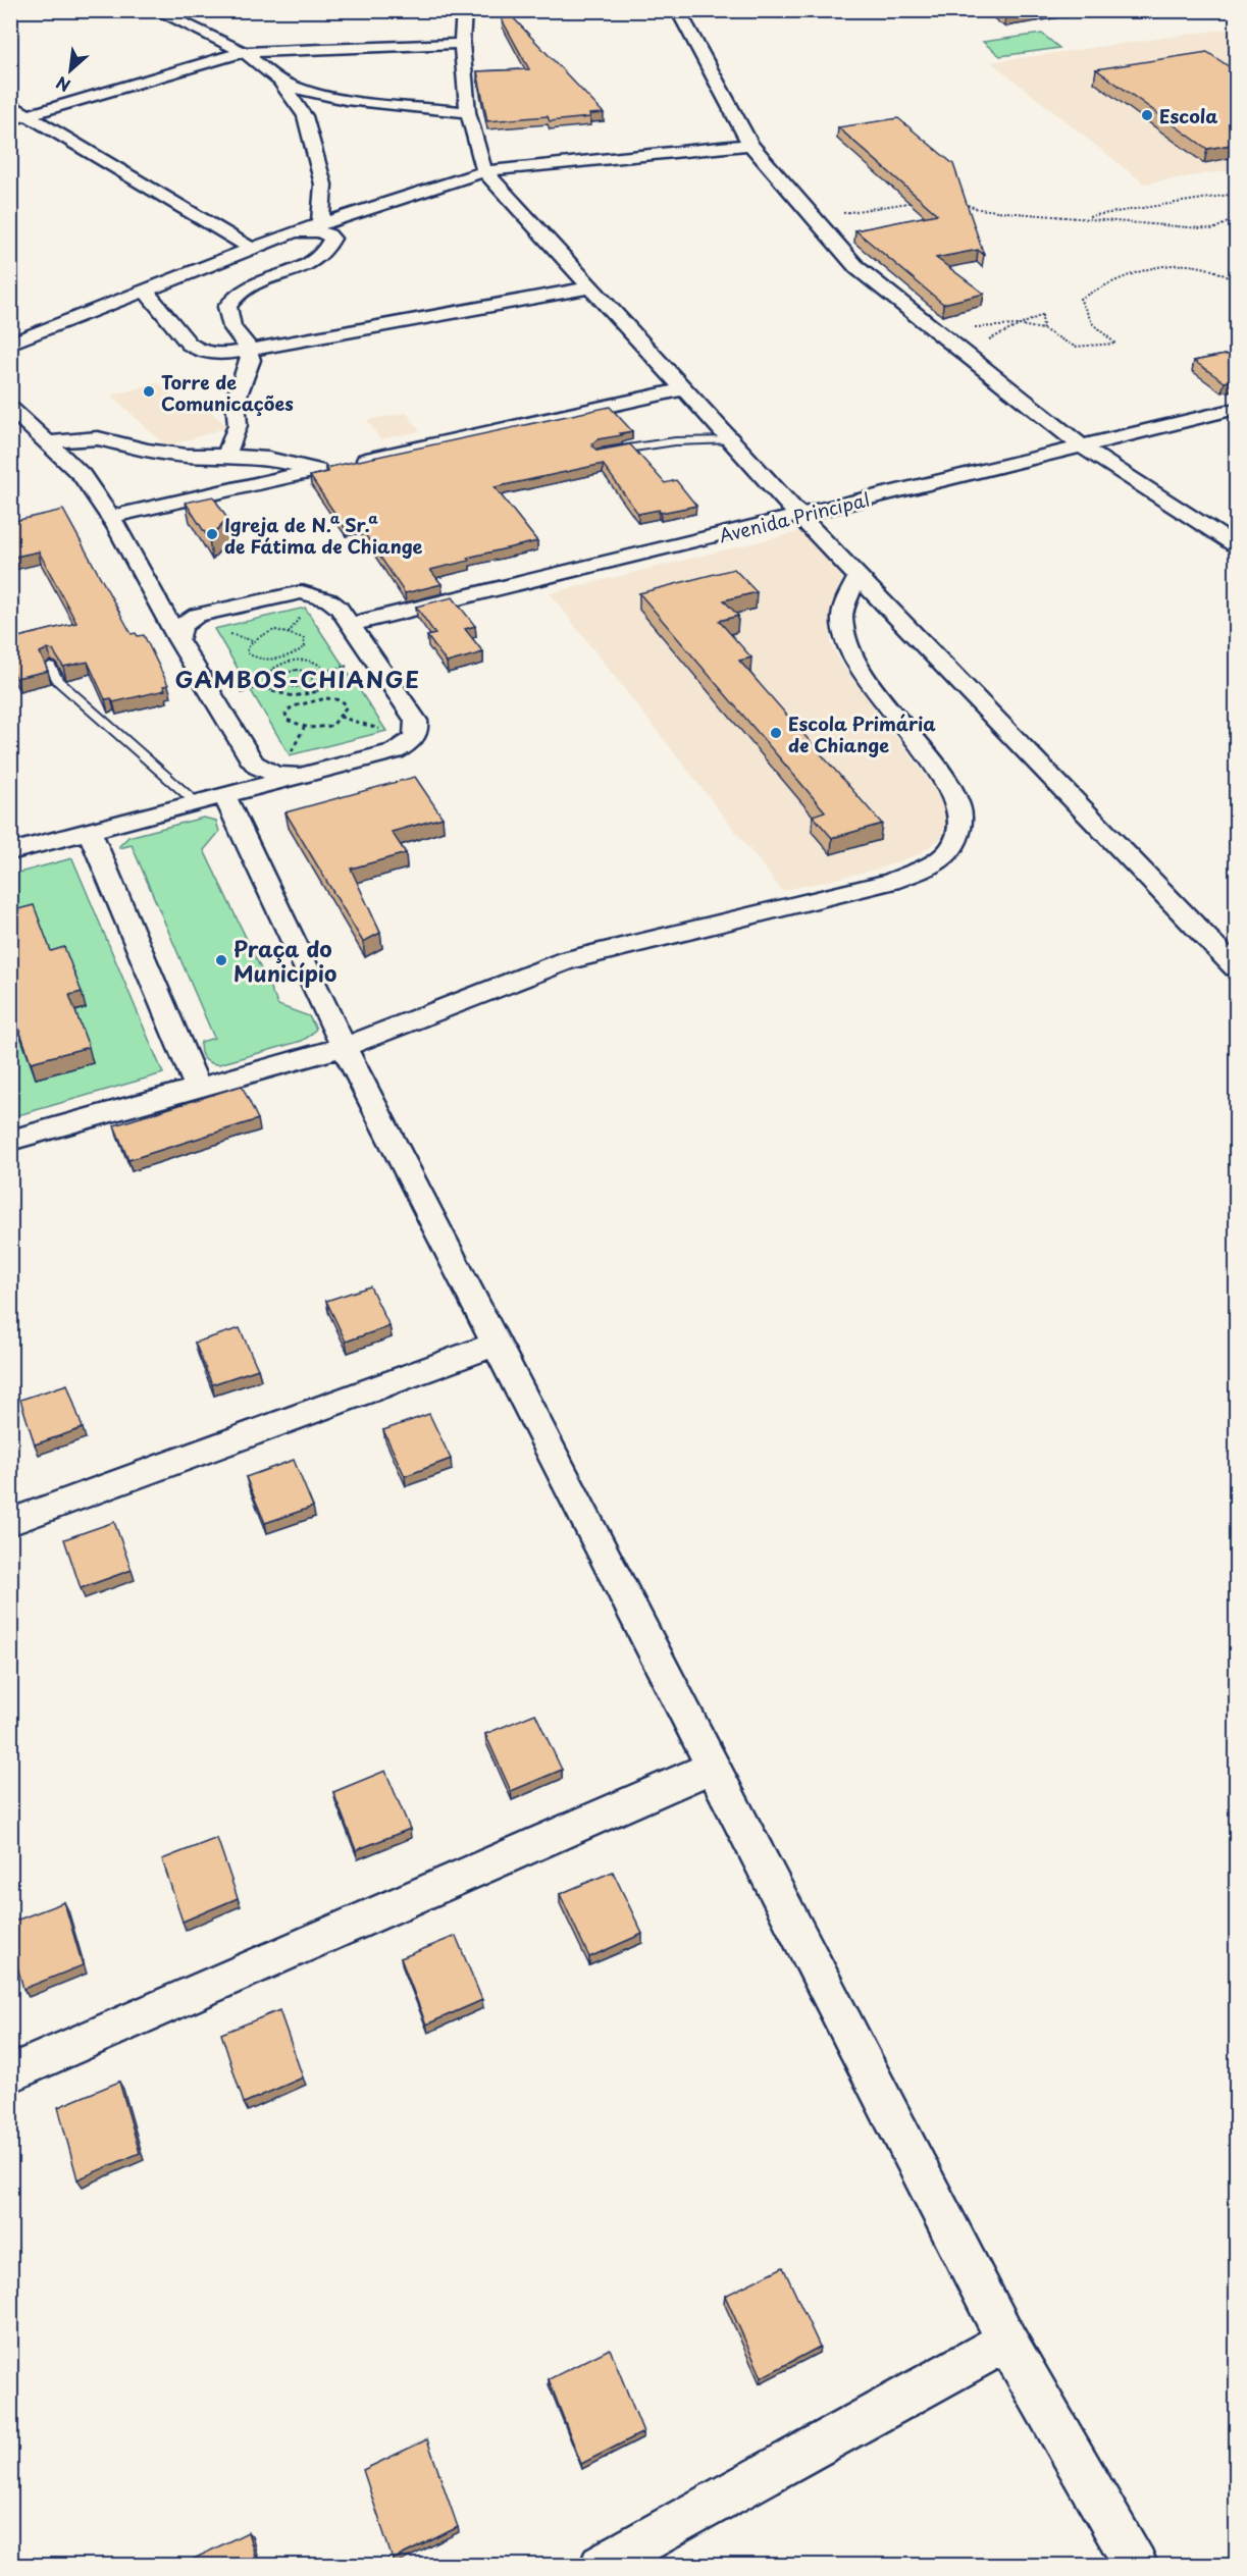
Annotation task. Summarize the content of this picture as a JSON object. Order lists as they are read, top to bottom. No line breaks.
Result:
{"streets":{"street":["Avenida Principal"]},"districts":["GAMBOS-CHIANGE"],"places":["Escola","Torre de Comunicações","Igreja de N.ª Sr.ª de Fátima de Chiange","Escola Primária de Chiange","Praça do Município"],"north":"bottom left"}
